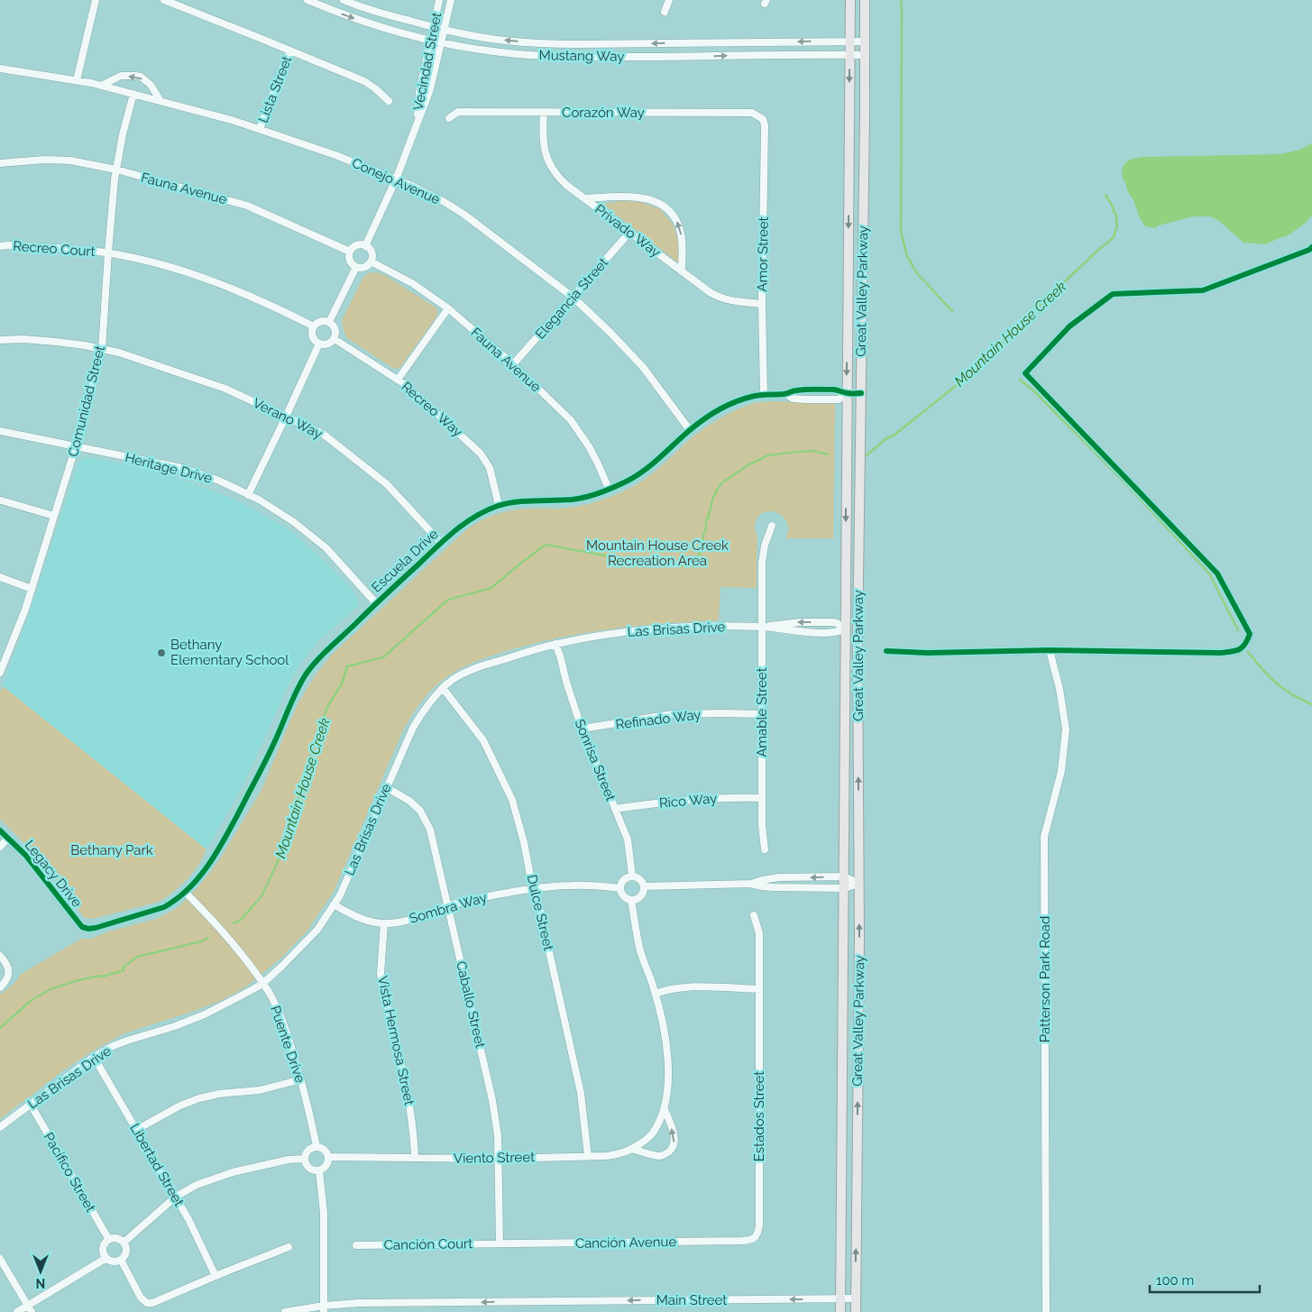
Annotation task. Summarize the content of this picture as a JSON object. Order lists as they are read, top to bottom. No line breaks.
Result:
{"streets":{"main road":["Great Valley Parkway"],"street":["Mustang Way","Vecindad Street","Lista Street","Corazón Way","Conejo Avenue","Fauna Avenue","Privado Way","Recreo Court","Amor Street","Elegancia Street","Comunidad Street","Recreo Way","Verano Way","Heritage Drive","Escuela Drive","Las Brisas Drive","Amable Street","Refinado Way","Sonrisa Street","Rico Way","Legacy Drive","Sombra Way","Dulce Street","Patterson Park Road","Caballo Street","Vista Hermosa Street","Puente Drive","Estados Street","Viento Street","Libertad Street","Pacífico Street","Canción Avenue","Canción Court","Main Street"]},"crossings":[["Mustang Way","Vecindad Street"],["Mustang Way","Great Valley Parkway"],["Vecindad Street","Conejo Avenue"],["Vecindad Street","Fauna Avenue"],["Lista Street","Conejo Avenue"],["Corazón Way","Privado Way"],["Corazón Way","Amor Street"],["Conejo Avenue","Elegancia Street"],["Conejo Avenue","Comunidad Street"],["Conejo Avenue","Escuela Drive"],["Fauna Avenue","Elegancia Street"],["Fauna Avenue","Comunidad Street"],["Fauna Avenue","Escuela Drive"],["Privado Way","Amor Street"],["Privado Way","Elegancia Street"],["Recreo Court","Comunidad Street"],["Amor Street","Escuela Drive"],["Great Valley Parkway","Escuela Drive"],["Great Valley Parkway","Las Brisas Drive"],["Great Valley Parkway","Main Street"],["Comunidad Street","Verano Way"],["Comunidad Street","Heritage Drive"],["Recreo Way","Escuela Drive"],["Verano Way","Escuela Drive"],["Heritage Drive","Escuela Drive"],["Escuela Drive","Legacy Drive"],["Escuela Drive","Puente Drive"],["Las Brisas Drive","Amable Street"],["Las Brisas Drive","Sonrisa Street"],["Las Brisas Drive","Sombra Way"],["Las Brisas Drive","Dulce Street"],["Las Brisas Drive","Caballo Street"],["Las Brisas Drive","Puente Drive"],["Las Brisas Drive","Libertad Street"],["Las Brisas Drive","Pacífico Street"],["Amable Street","Refinado Way"],["Amable Street","Rico Way"],["Refinado Way","Sonrisa Street"],["Sonrisa Street","Rico Way"],["Sonrisa Street","Sombra Way"],["Sombra Way","Dulce Street"],["Sombra Way","Caballo Street"],["Sombra Way","Vista Hermosa Street"],["Dulce Street","Viento Street"],["Caballo Street","Viento Street"],["Caballo Street","Canción Avenue"],["Caballo Street","Canción Court"],["Vista Hermosa Street","Viento Street"],["Puente Drive","Viento Street"],["Estados Street","Canción Avenue"],["Canción Avenue","Canción Court"]],"one_way":["Main Street"],"water":["Mountain House Creek"],"parks":["Mountain House Creek Recreation Area","Bethany Park"],"places":["Bethany Elementary School"],"scale_bar":"100 m","north":"bottom"}
